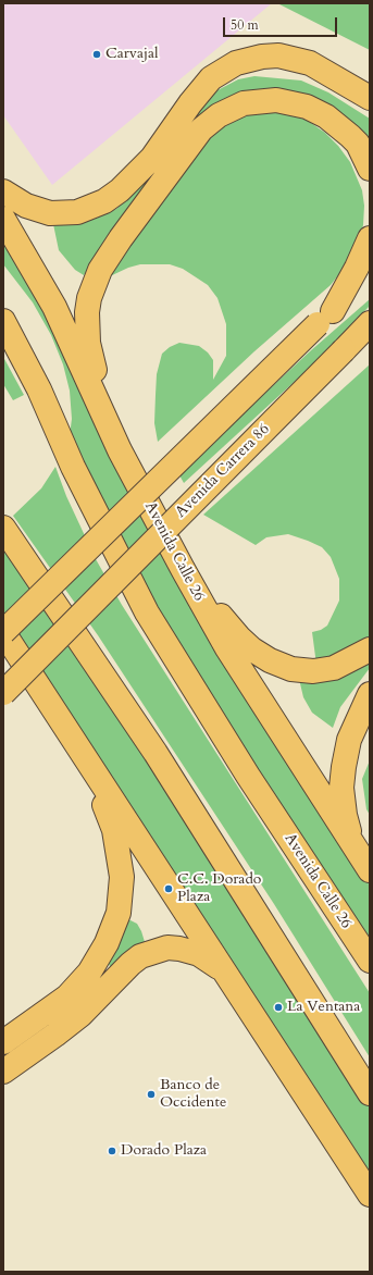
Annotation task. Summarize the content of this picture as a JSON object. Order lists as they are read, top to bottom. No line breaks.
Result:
{"streets":{"main road":["Avenida Carrera 86","Avenida Calle 26"]},"places":["Carvajal","C.C. Dorado Plaza","La Ventana","Banco de Occidente","Dorado Plaza"],"scale_bar":"50 m"}
